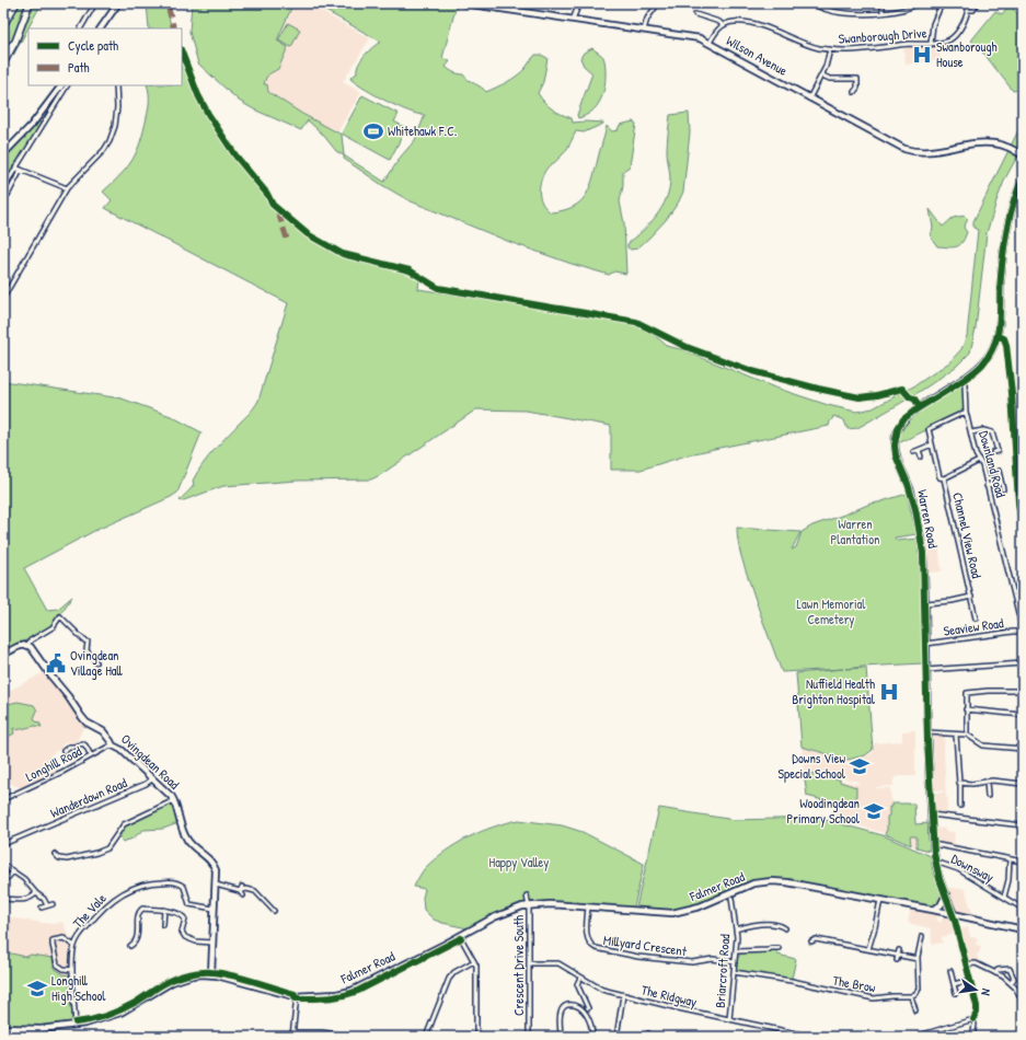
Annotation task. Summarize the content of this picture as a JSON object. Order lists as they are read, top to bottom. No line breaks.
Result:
{"streets":{"street":["Swanborough Drive","Wilson Avenue","Downland Road","Warren Road","Channel View Road","Seaview Road","Ovingdean Road","Longhill Road","Wanderdown Road","Downsway","Falmer Road","The Vale","Millyard Crescent","Crescent Drive South","Briarcroft Road","The Brow","The Ridgway"]},"crossings":[["Downland Road","Warren Road"],["Warren Road","Channel View Road"],["Warren Road","Seaview Road"],["Warren Road","Downsway"],["Warren Road","Falmer Road"],["Ovingdean Road","Longhill Road"],["Ovingdean Road","Wanderdown Road"],["Ovingdean Road","Falmer Road"],["Ovingdean Road","The Vale"],["Falmer Road","The Vale"],["Falmer Road","Millyard Crescent"],["Falmer Road","Crescent Drive South"],["Millyard Crescent","Briarcroft Road"],["Crescent Drive South","The Ridgway"],["Briarcroft Road","The Brow"],["Briarcroft Road","The Ridgway"]],"parks":["Warren Plantation","Lawn Memorial Cemetery","Happy Valley"],"places":{"hospital":["Swanborough House","Nuffield Health Brighton Hospital"],"sports":["Whitehawk F.C."],"public building":["Ovingdean Village Hall"],"school or university":["Downs View Special School","Woodingdean Primary School","Longhill High School"]},"legend":["Cycle path","Path"],"north":"right"}
